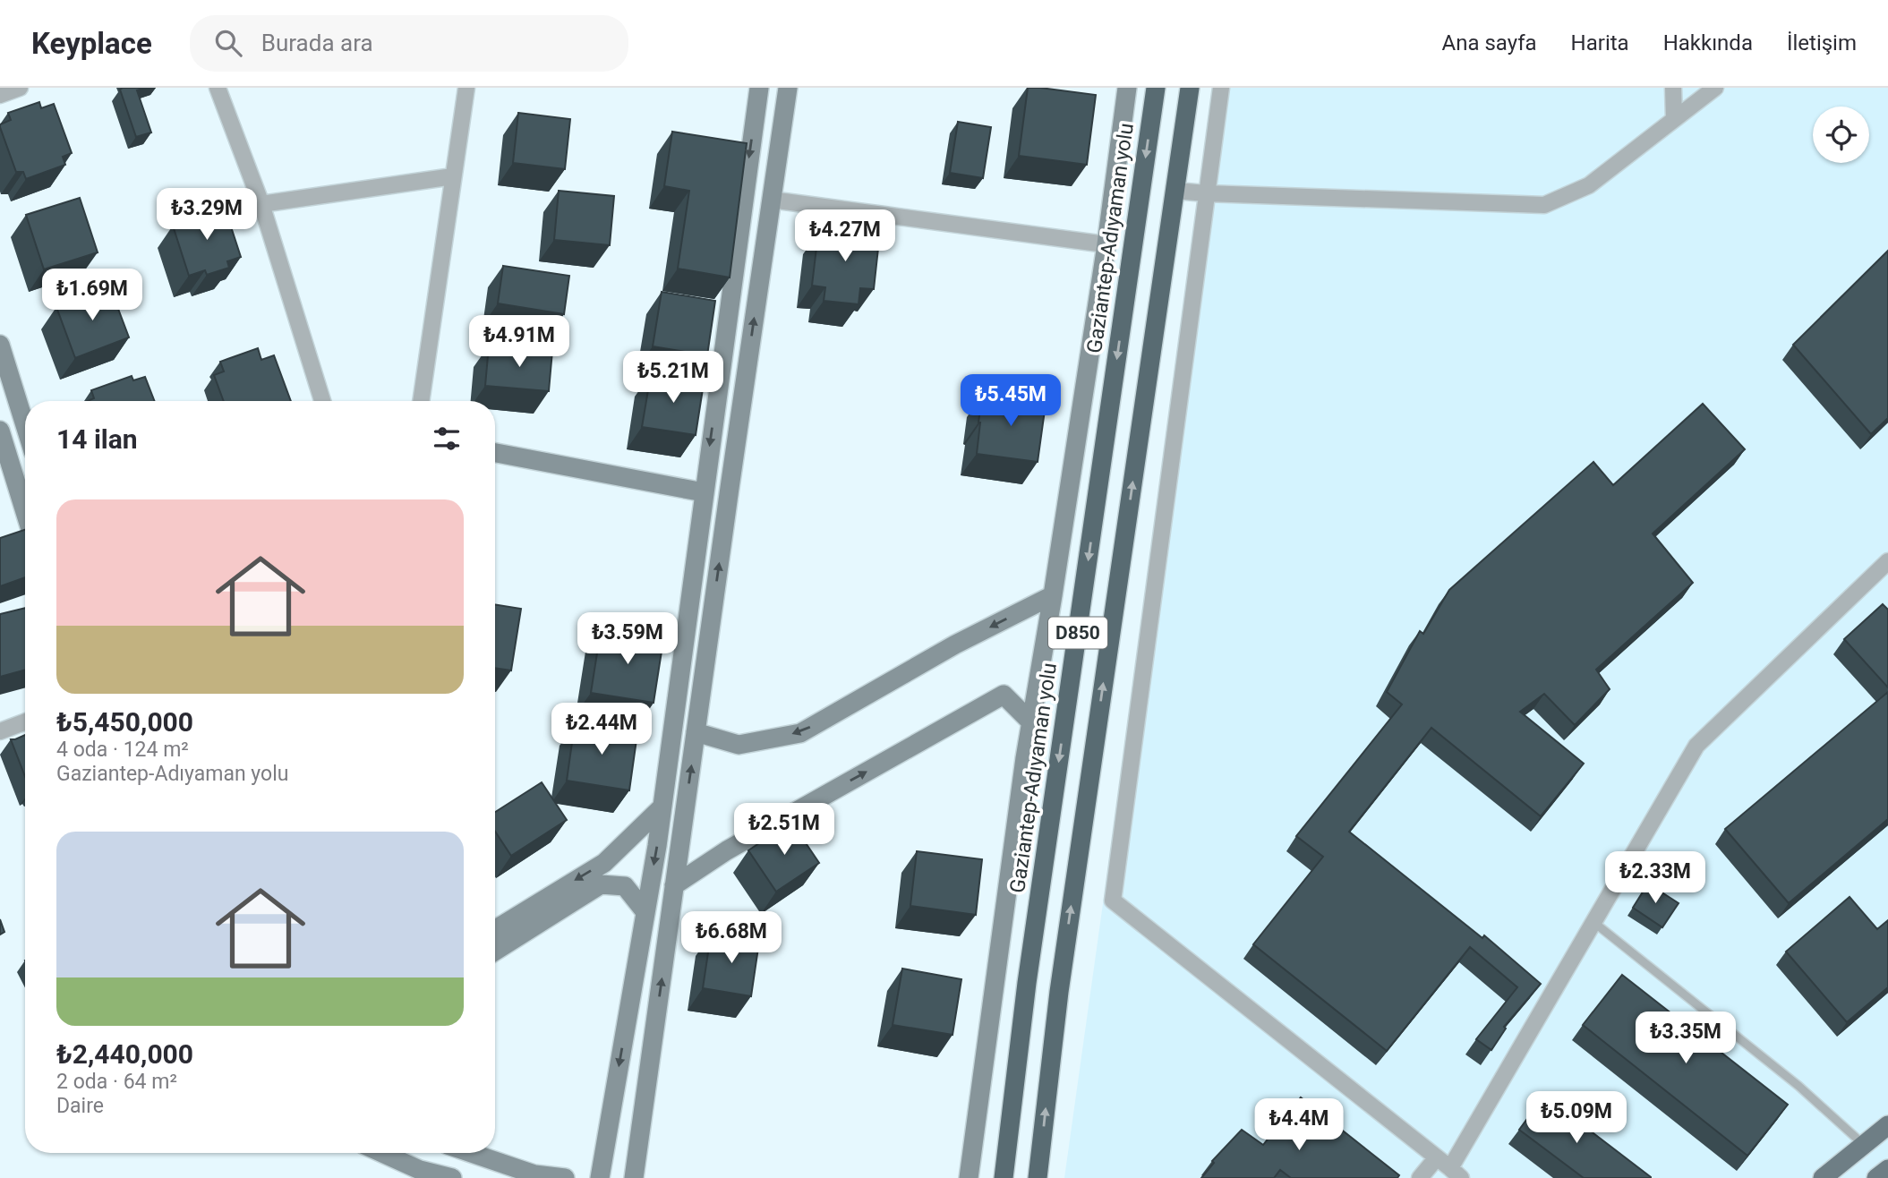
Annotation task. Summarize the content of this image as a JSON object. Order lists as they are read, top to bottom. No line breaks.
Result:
{"streets":{"highway":["Gaziantep-Adıyaman yolu","D850"]},"page":{"header":"Keyplace","search":"Burada ara","nav":["Ana sayfa","Harita","Hakkında","İletişim"],"price":["₺3.29M","₺4.27M","₺1.69M","₺4.91M","₺5.21M","₺5.45M","₺3.59M","₺2.44M","₺2.51M","₺2.33M","₺6.68M","₺3.35M","₺5.09M","₺4.4M"],"heading":"14 ilan","list":[{"name":"₺5,450,000","note":"4 oda · 124 m² · Gaziantep-Adıyaman yolu"},{"name":"₺2,440,000","note":"2 oda · 64 m² · Daire"}]}}
